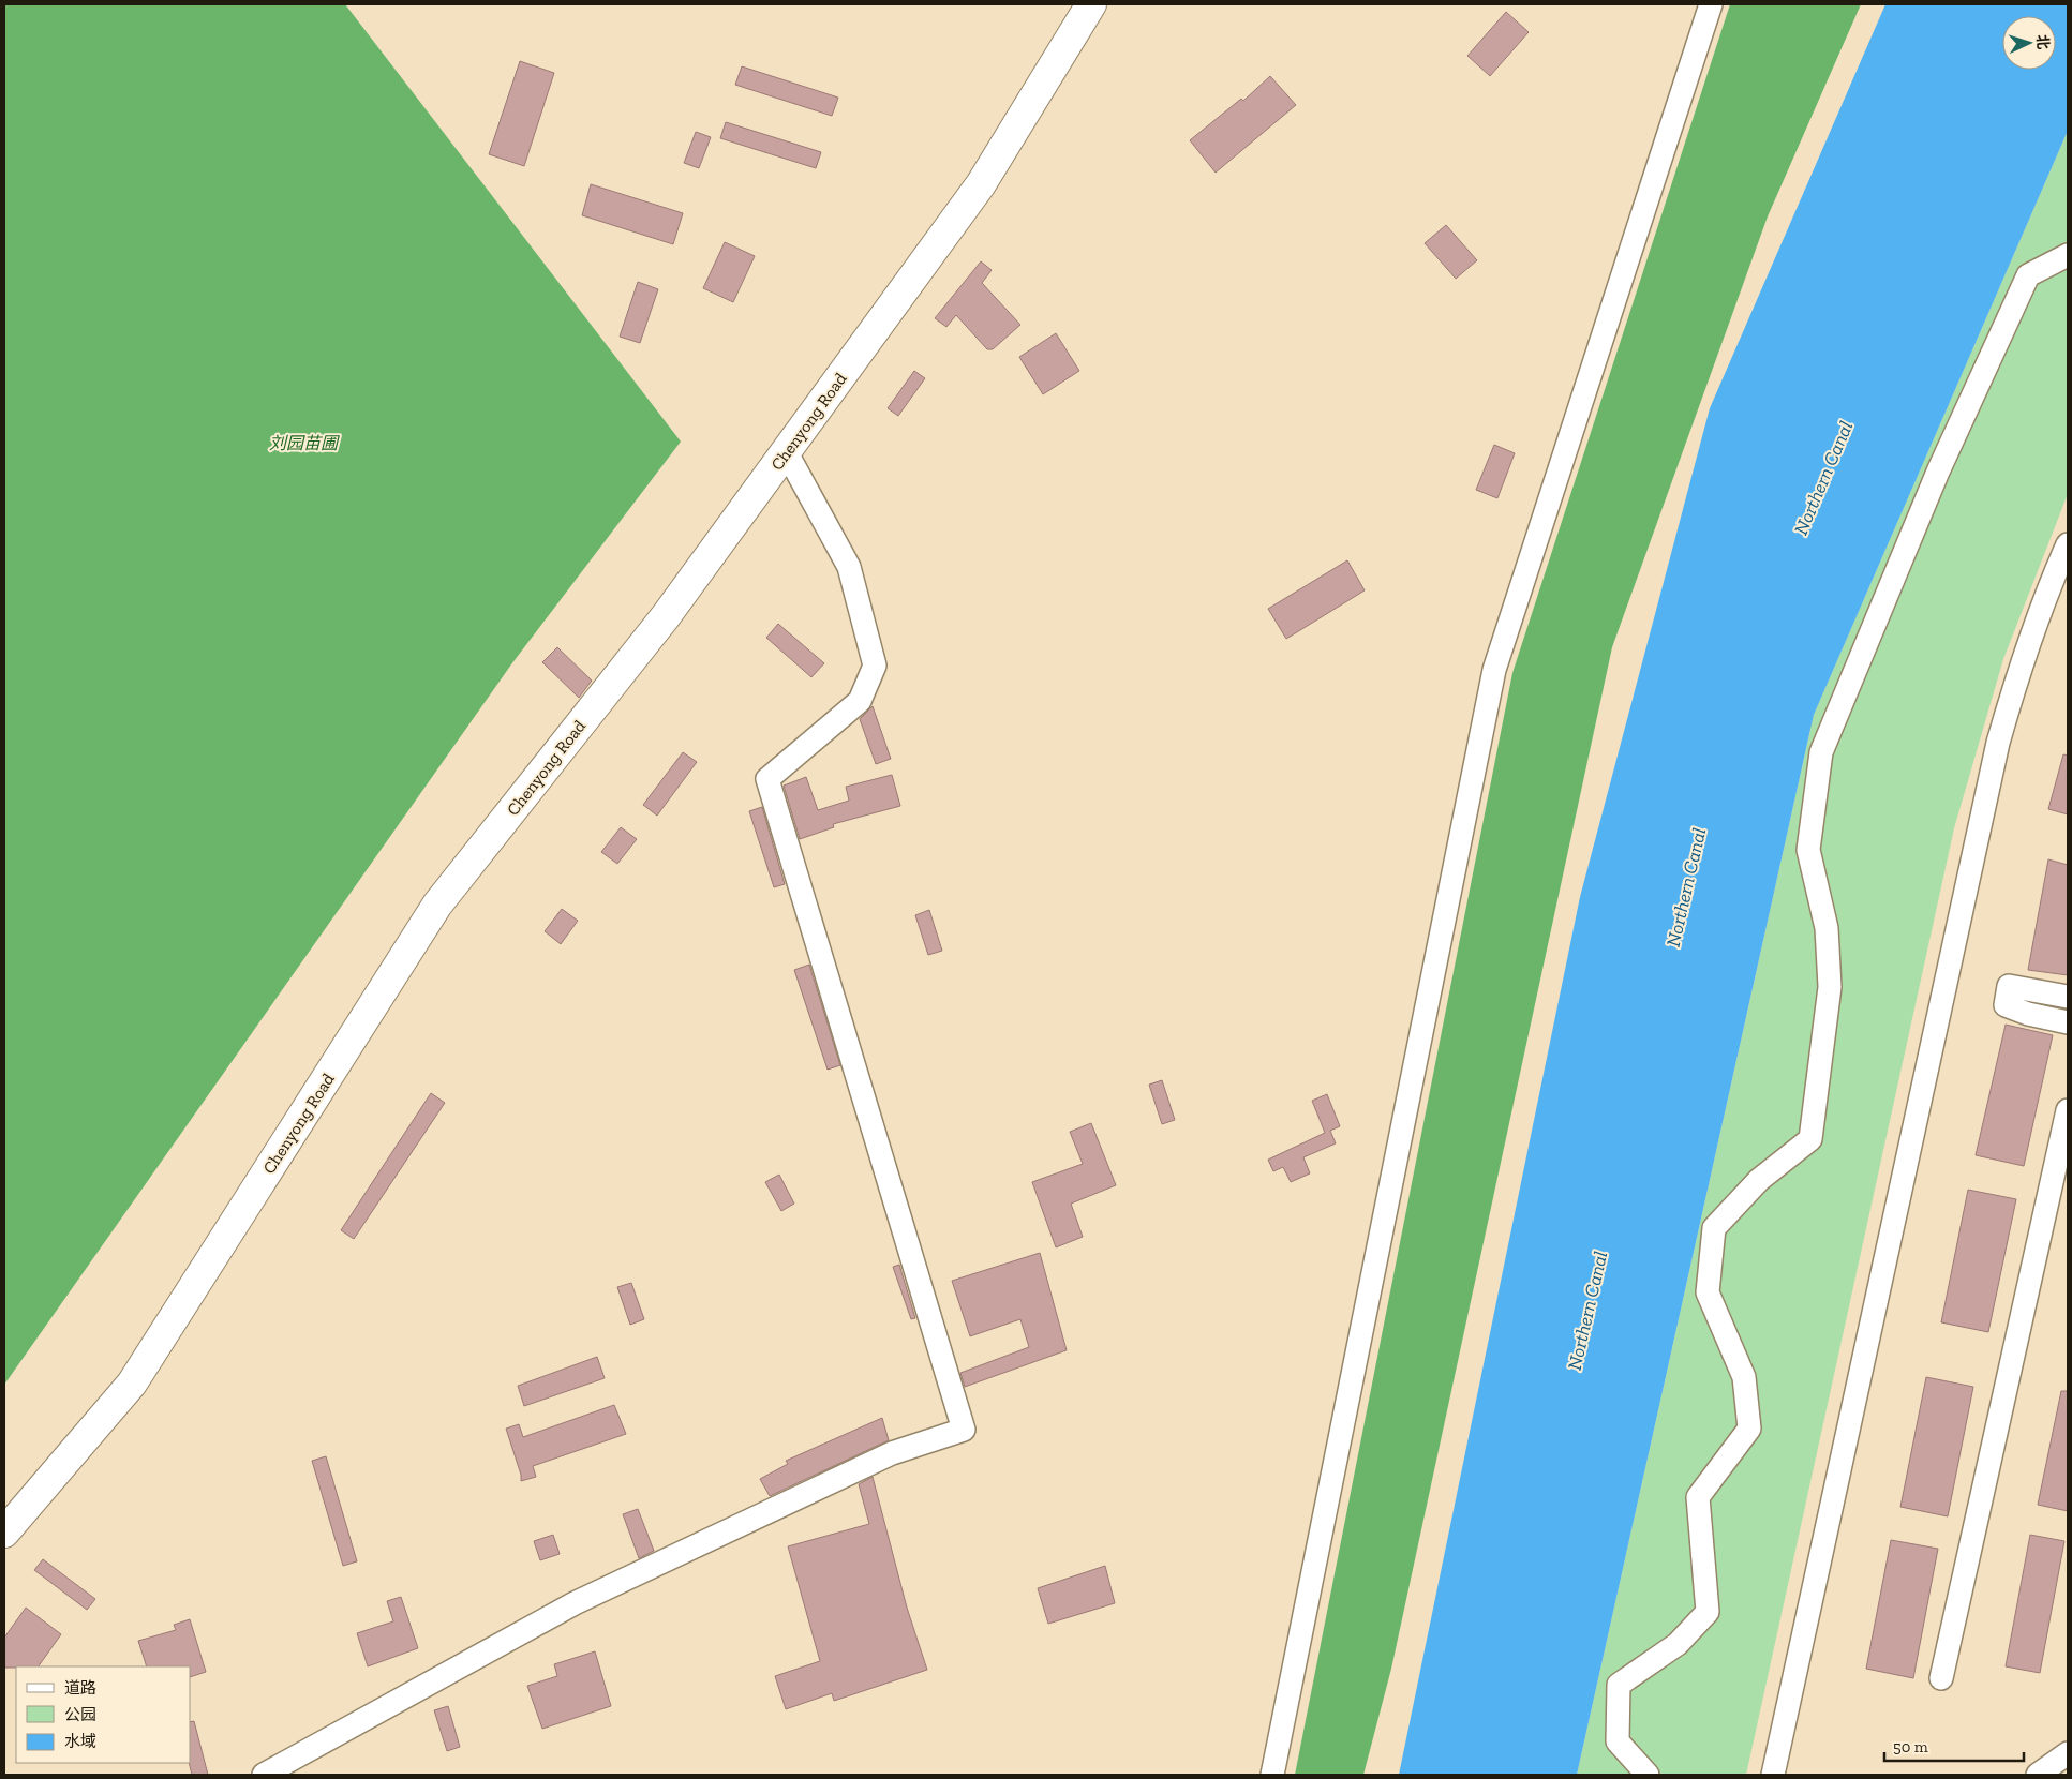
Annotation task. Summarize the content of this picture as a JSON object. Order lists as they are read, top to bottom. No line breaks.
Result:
{"streets":{"main road":["Chenyong Road"]},"water":["Northern Canal"],"parks":["刘园苗圃"],"legend":["道路","公园","水域"],"scale_bar":"50 m","north":"right"}
